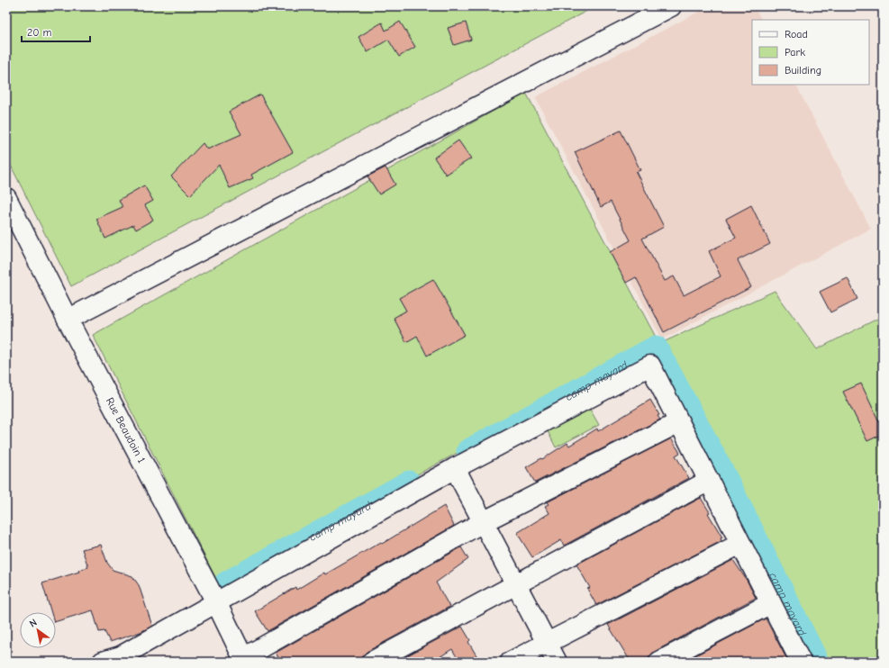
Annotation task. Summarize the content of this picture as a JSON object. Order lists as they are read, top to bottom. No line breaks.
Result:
{"streets":{"street":["Rue Beaudoin 1"]},"water":["camp mayard"],"legend":["Road","Park","Building"],"scale_bar":"20 m","north":"top left"}
